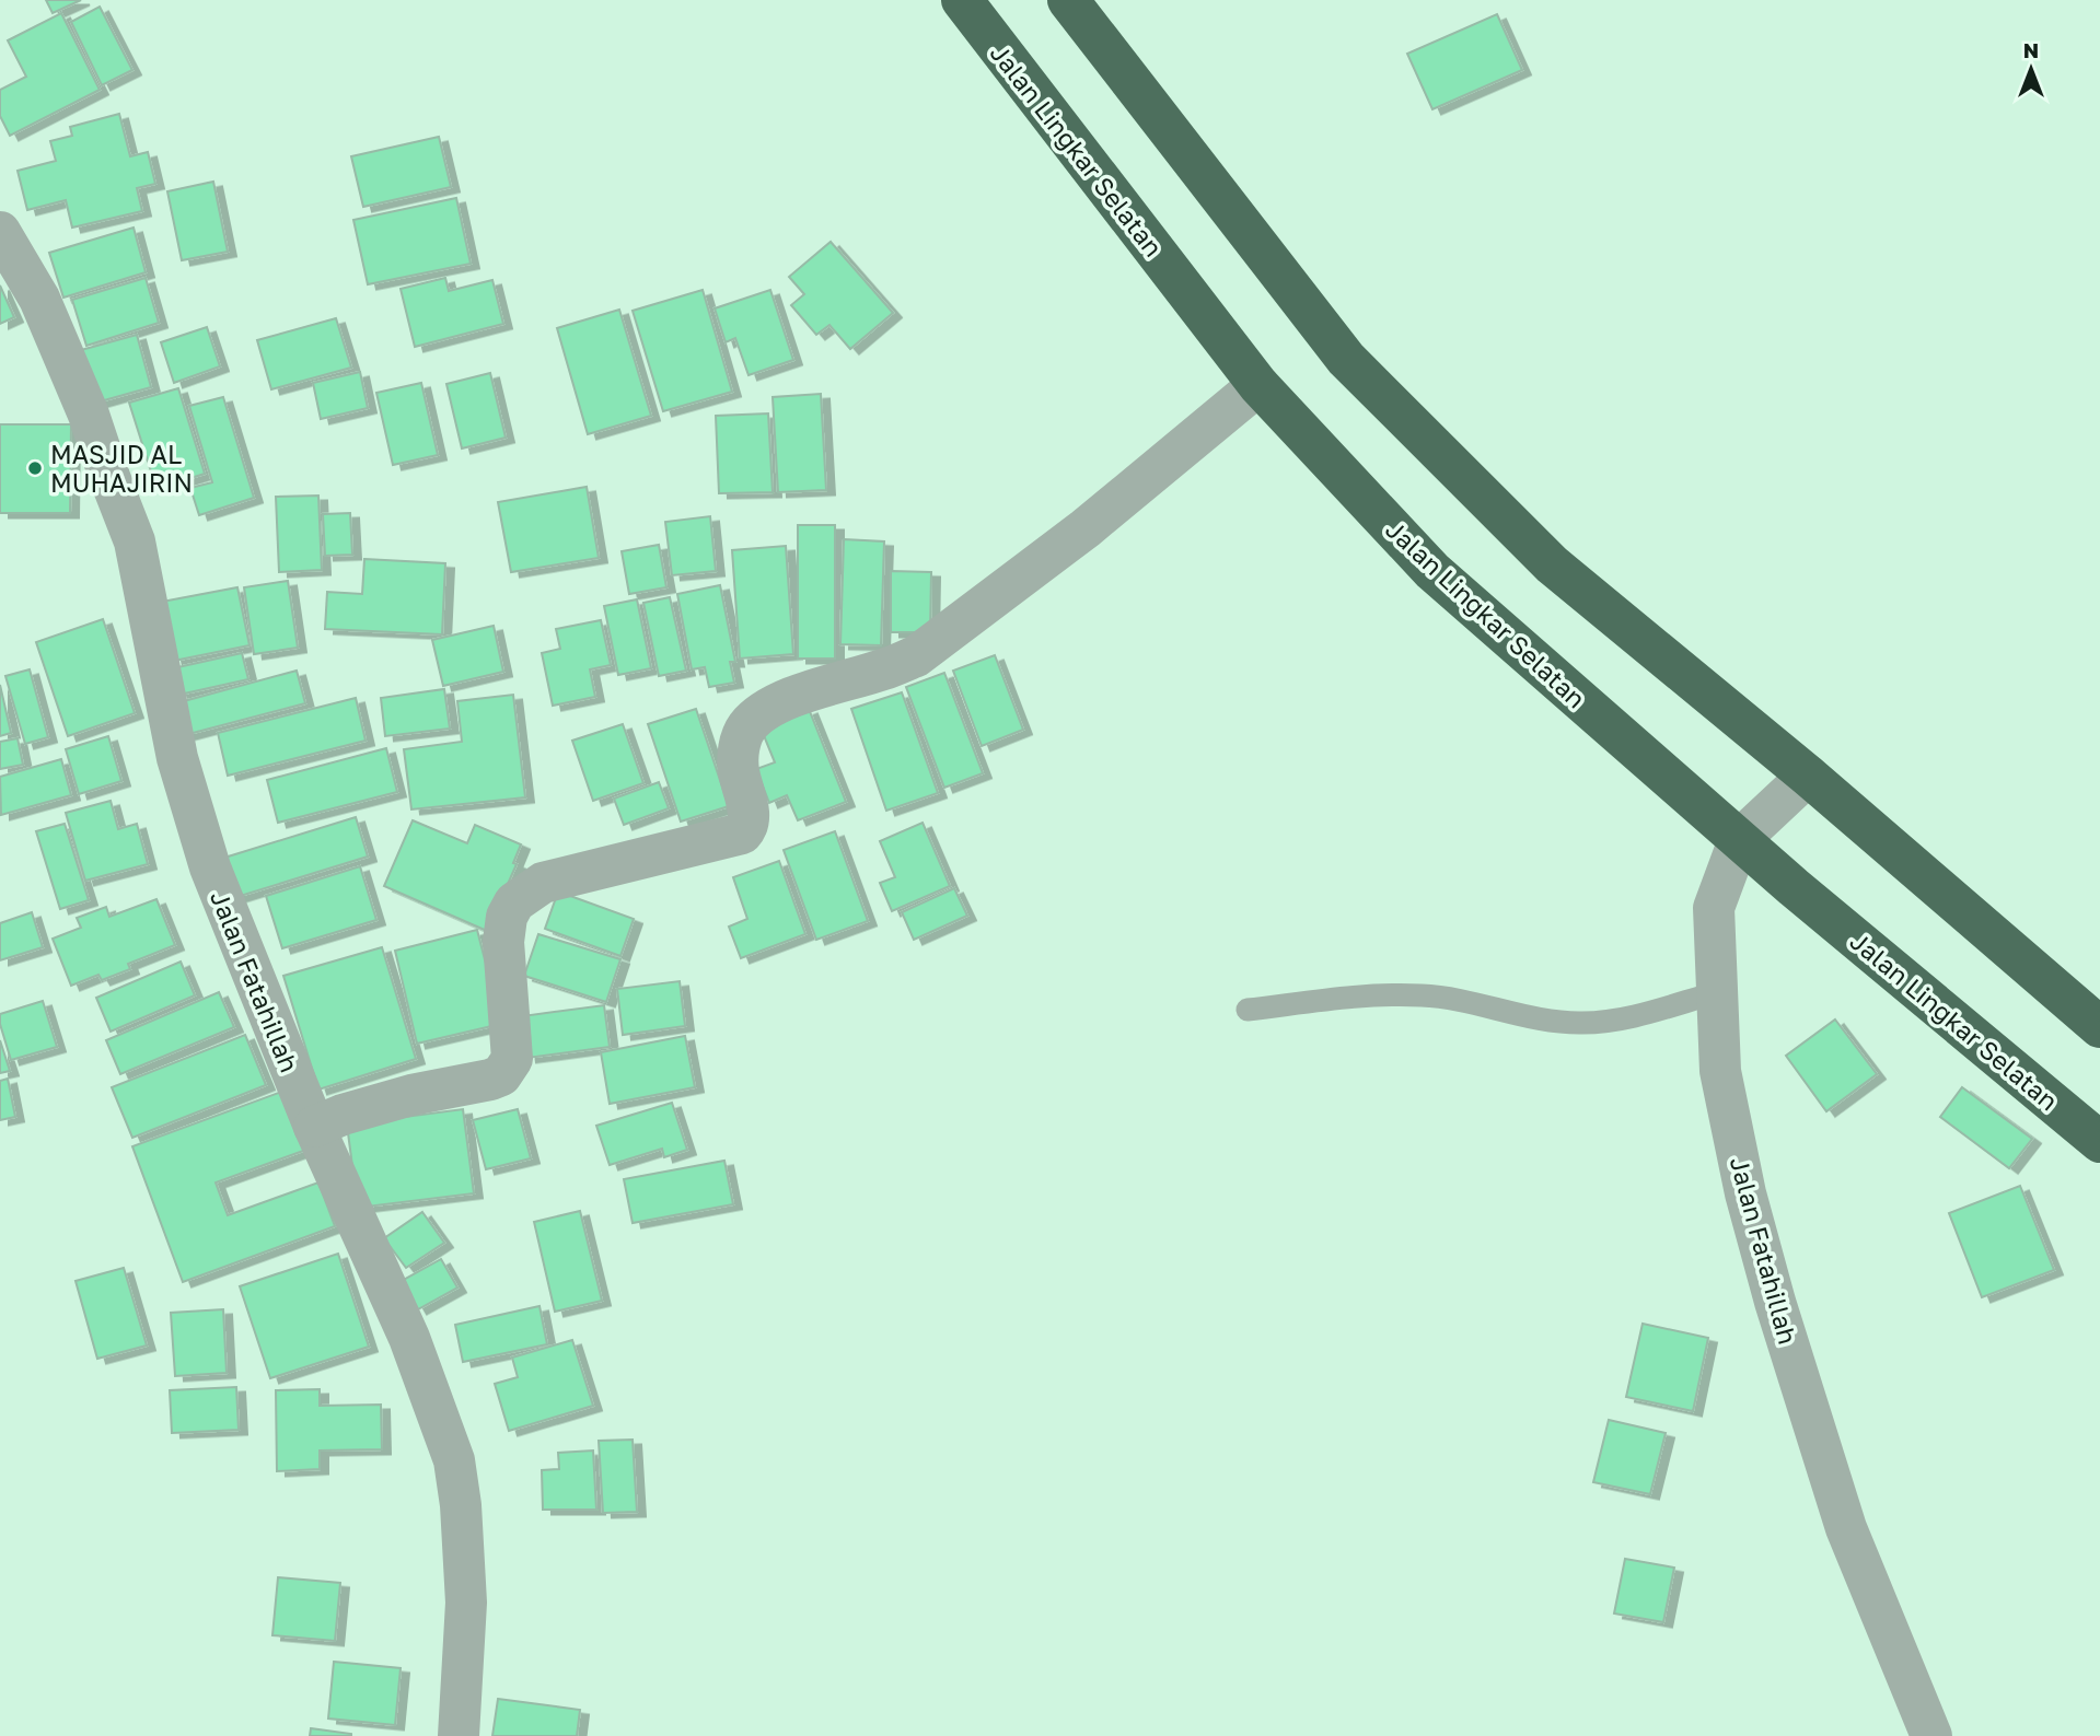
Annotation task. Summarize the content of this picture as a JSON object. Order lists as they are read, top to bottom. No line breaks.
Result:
{"streets":{"highway":["Jalan Lingkar Selatan"],"street":["Jalan Fatahillah"]},"crossings":[["Jalan Lingkar Selatan","Jalan Fatahillah"]],"places":["MASJID AL MUHAJIRIN"],"north":"top"}
